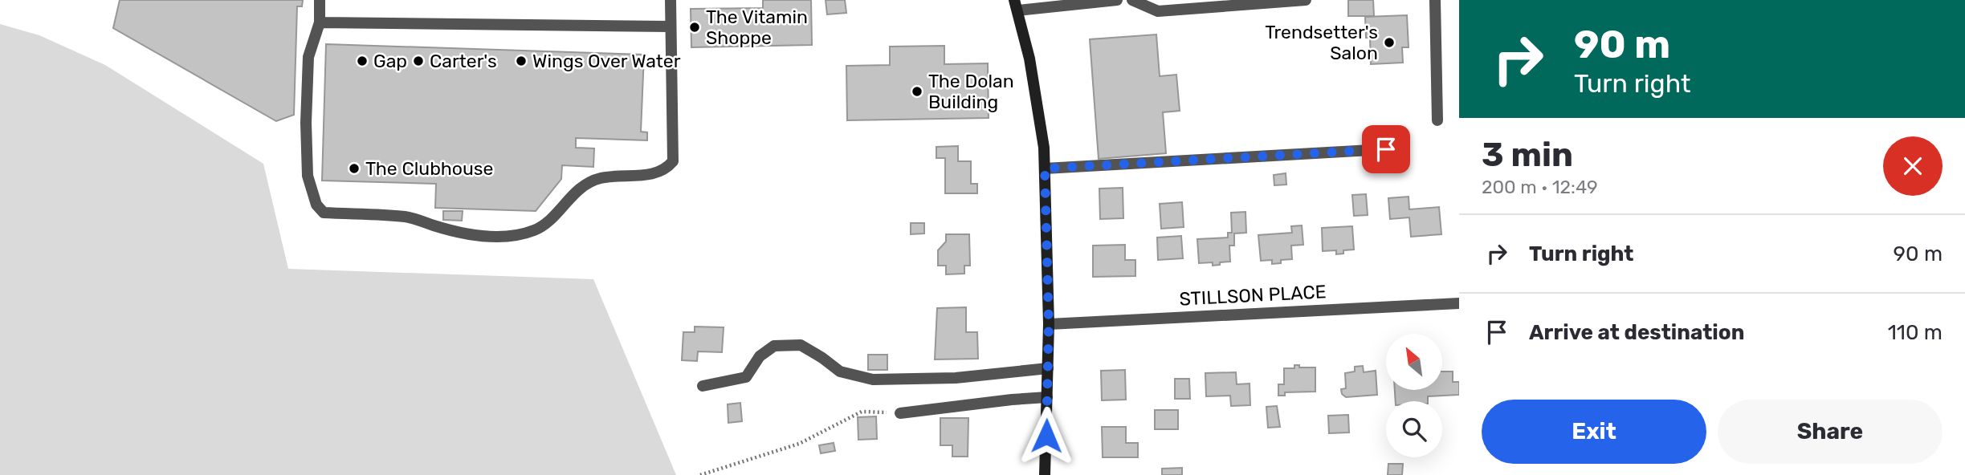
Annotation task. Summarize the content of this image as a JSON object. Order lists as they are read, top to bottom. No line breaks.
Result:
{"streets":{"street":["STILLSON PLACE"]},"places":["The Vitamin Shoppe","Trendsetter's Salon","Gap","Carter's","Wings Over Water","The Dolan Building","The Clubhouse"],"north":"top left","page":{"turn":["90 m","Turn right"],"heading":["3 min","200 m · 12:49"],"list":[{"name":"Turn right","value":"90 m"},{"name":"Arrive at destination","value":"110 m"}],"buttons":["Exit","Share"]}}
